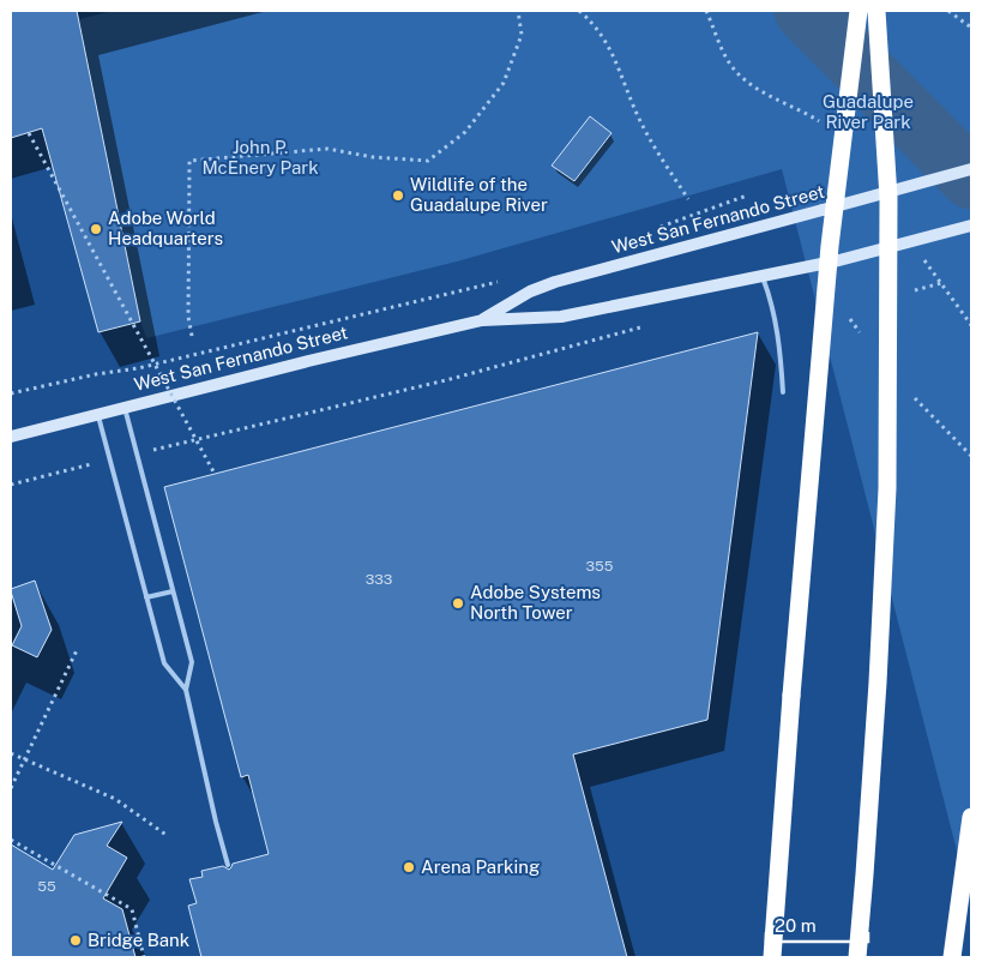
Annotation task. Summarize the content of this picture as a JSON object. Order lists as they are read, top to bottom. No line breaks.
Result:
{"streets":{"main road":["West San Fernando Street"]},"parks":["Guadalupe River Park","John P. McEnery Park"],"places":["Wildlife of the Guadalupe River","Adobe World Headquarters","Adobe Systems North Tower","Arena Parking","Bridge Bank"],"house_numbers":["355","333","55"],"scale_bar":"20 m"}
